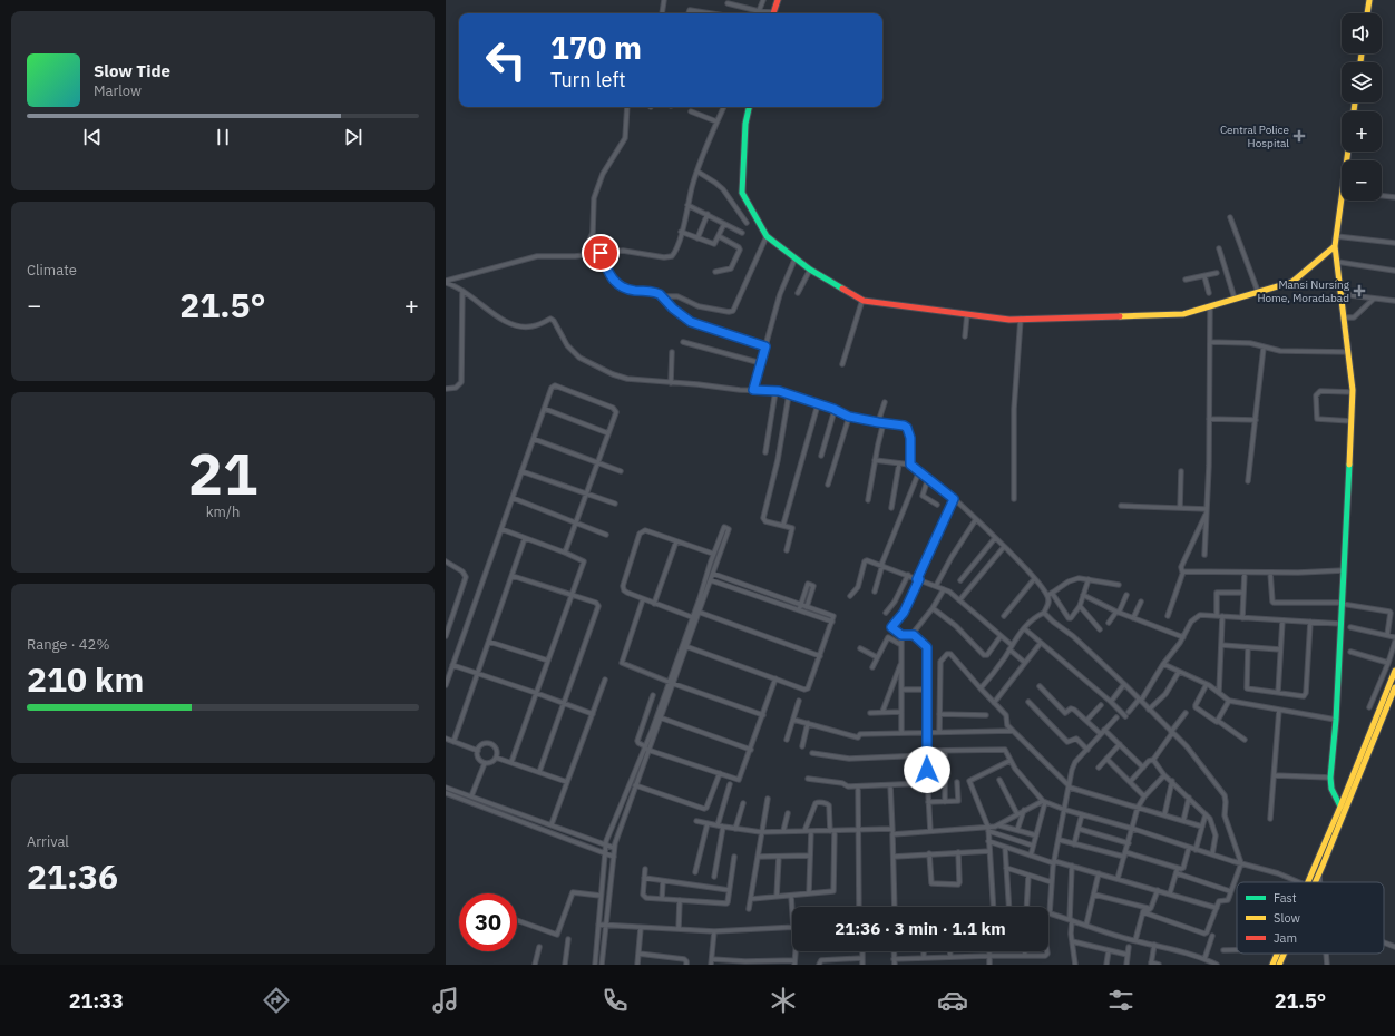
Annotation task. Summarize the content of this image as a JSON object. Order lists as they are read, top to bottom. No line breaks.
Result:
{"places":{"health":["Central Police Hospital","Mansi Nursing Home, Moradabad"]},"legend":["Fast","Slow","Jam"],"page":{"map_buttons":["+","−"],"turn":["170 m","Turn left"],"song":["Slow Tide","Marlow"],"tile":["Climate",["21","km/h"],["Range · 42%","210 km"],["Arrival","21:36"]],"heat":["−","21.5°","+"],"limit":"30","trip":"21:36 · 3 min · 1.1 km","tabs":["21:33","21.5°"]}}
